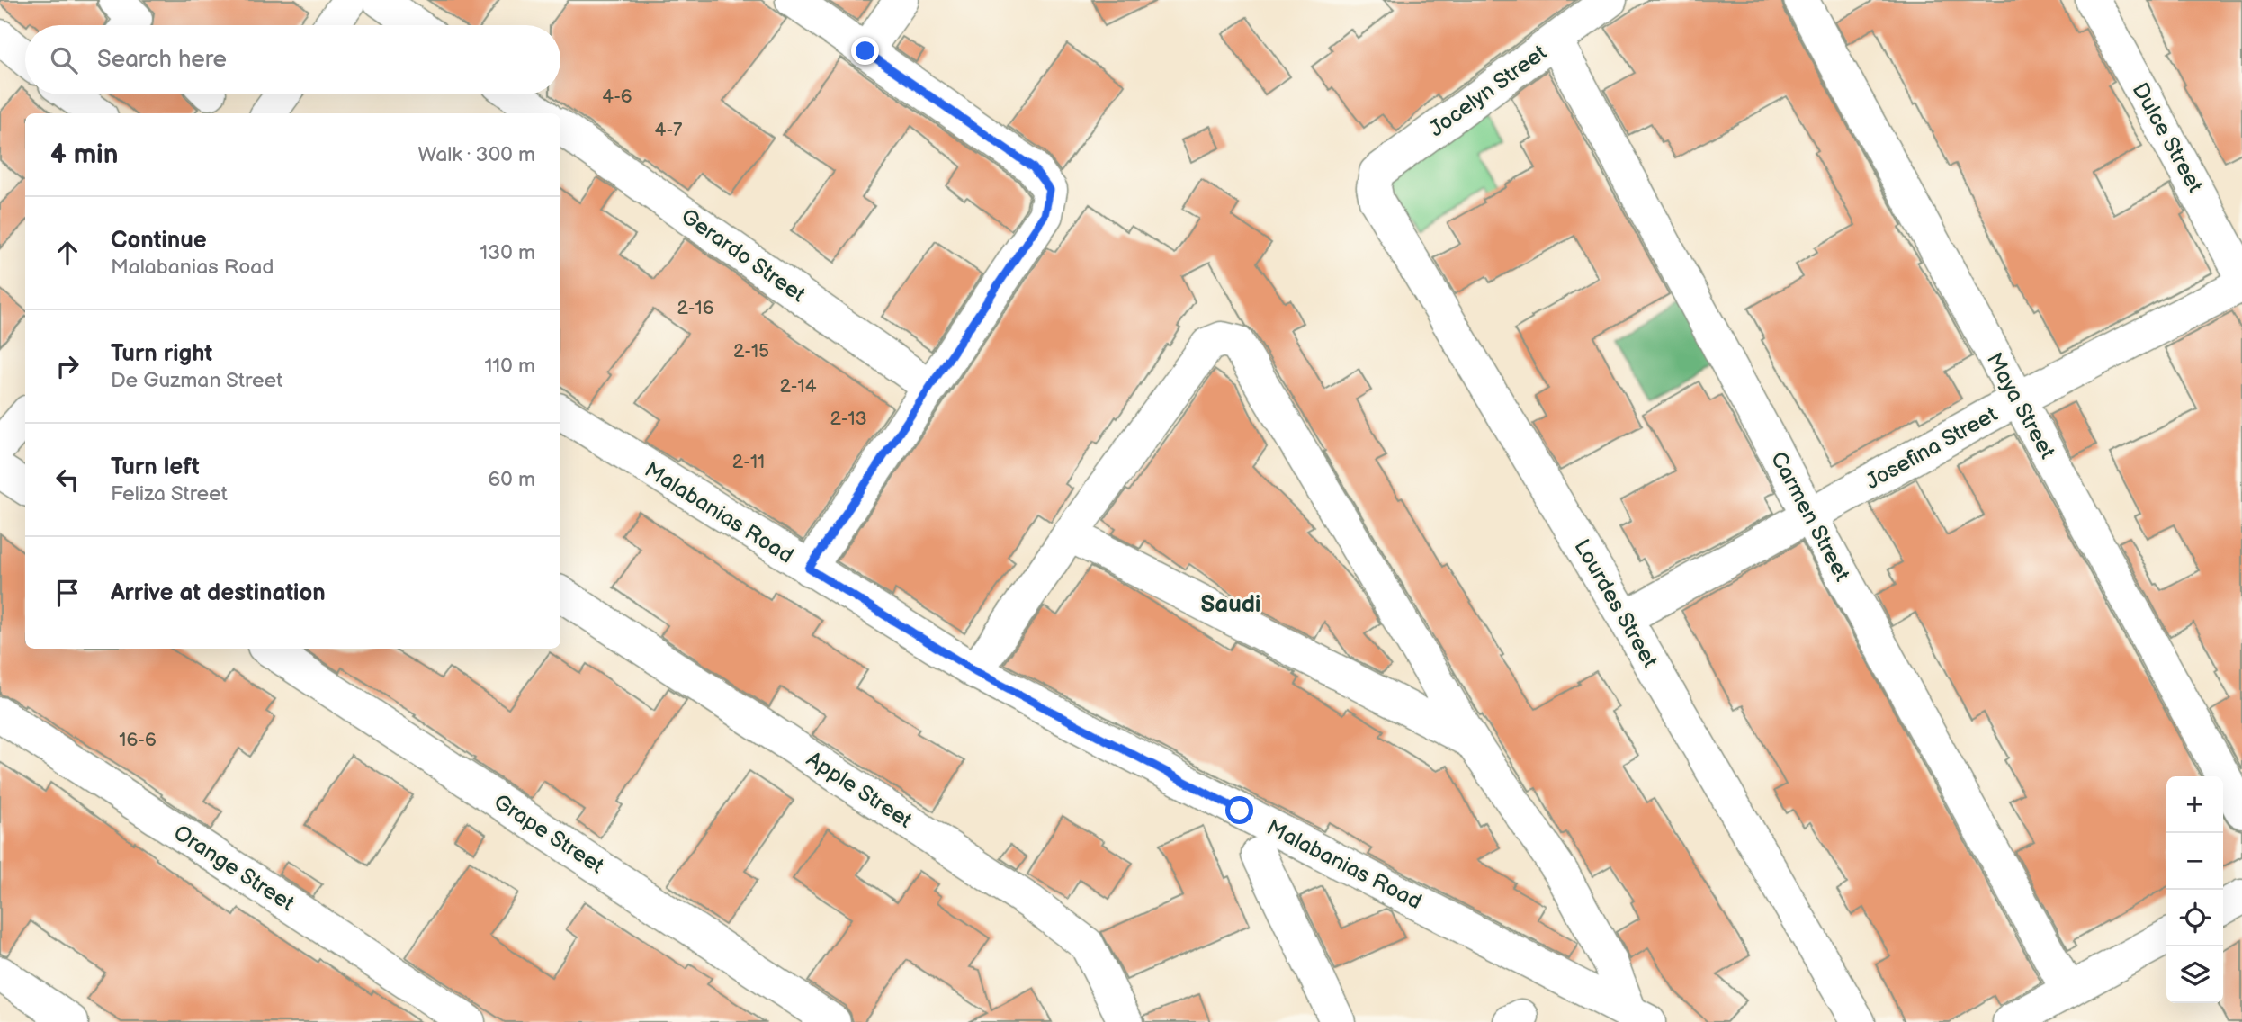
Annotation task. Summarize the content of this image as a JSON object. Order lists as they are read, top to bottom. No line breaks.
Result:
{"streets":{"street":["Jocelyn Street","Dulce Street","Gerardo Street","Maya Street","Josefina Street","Malabanias Road","Carmen Street","Lourdes Street","Apple Street","Grape Street","Orange Street"]},"crossings":[["Jocelyn Street","Carmen Street"],["Jocelyn Street","Lourdes Street"],["Maya Street","Josefina Street"],["Josefina Street","Carmen Street"],["Josefina Street","Lourdes Street"]],"districts":["Saudi"],"house_numbers":["4-6","4-7","2-16","2-15","2-14","2-13","2-11","16-6"],"page":{"search":"Search here","heading":["4 min","Walk · 300 m"],"list":[["Continue","Malabanias Road","130 m"],["Turn right","De Guzman Street","110 m"],["Turn left","Feliza Street","60 m"],"Arrive at destination"],"map_buttons":["+","−"]}}
